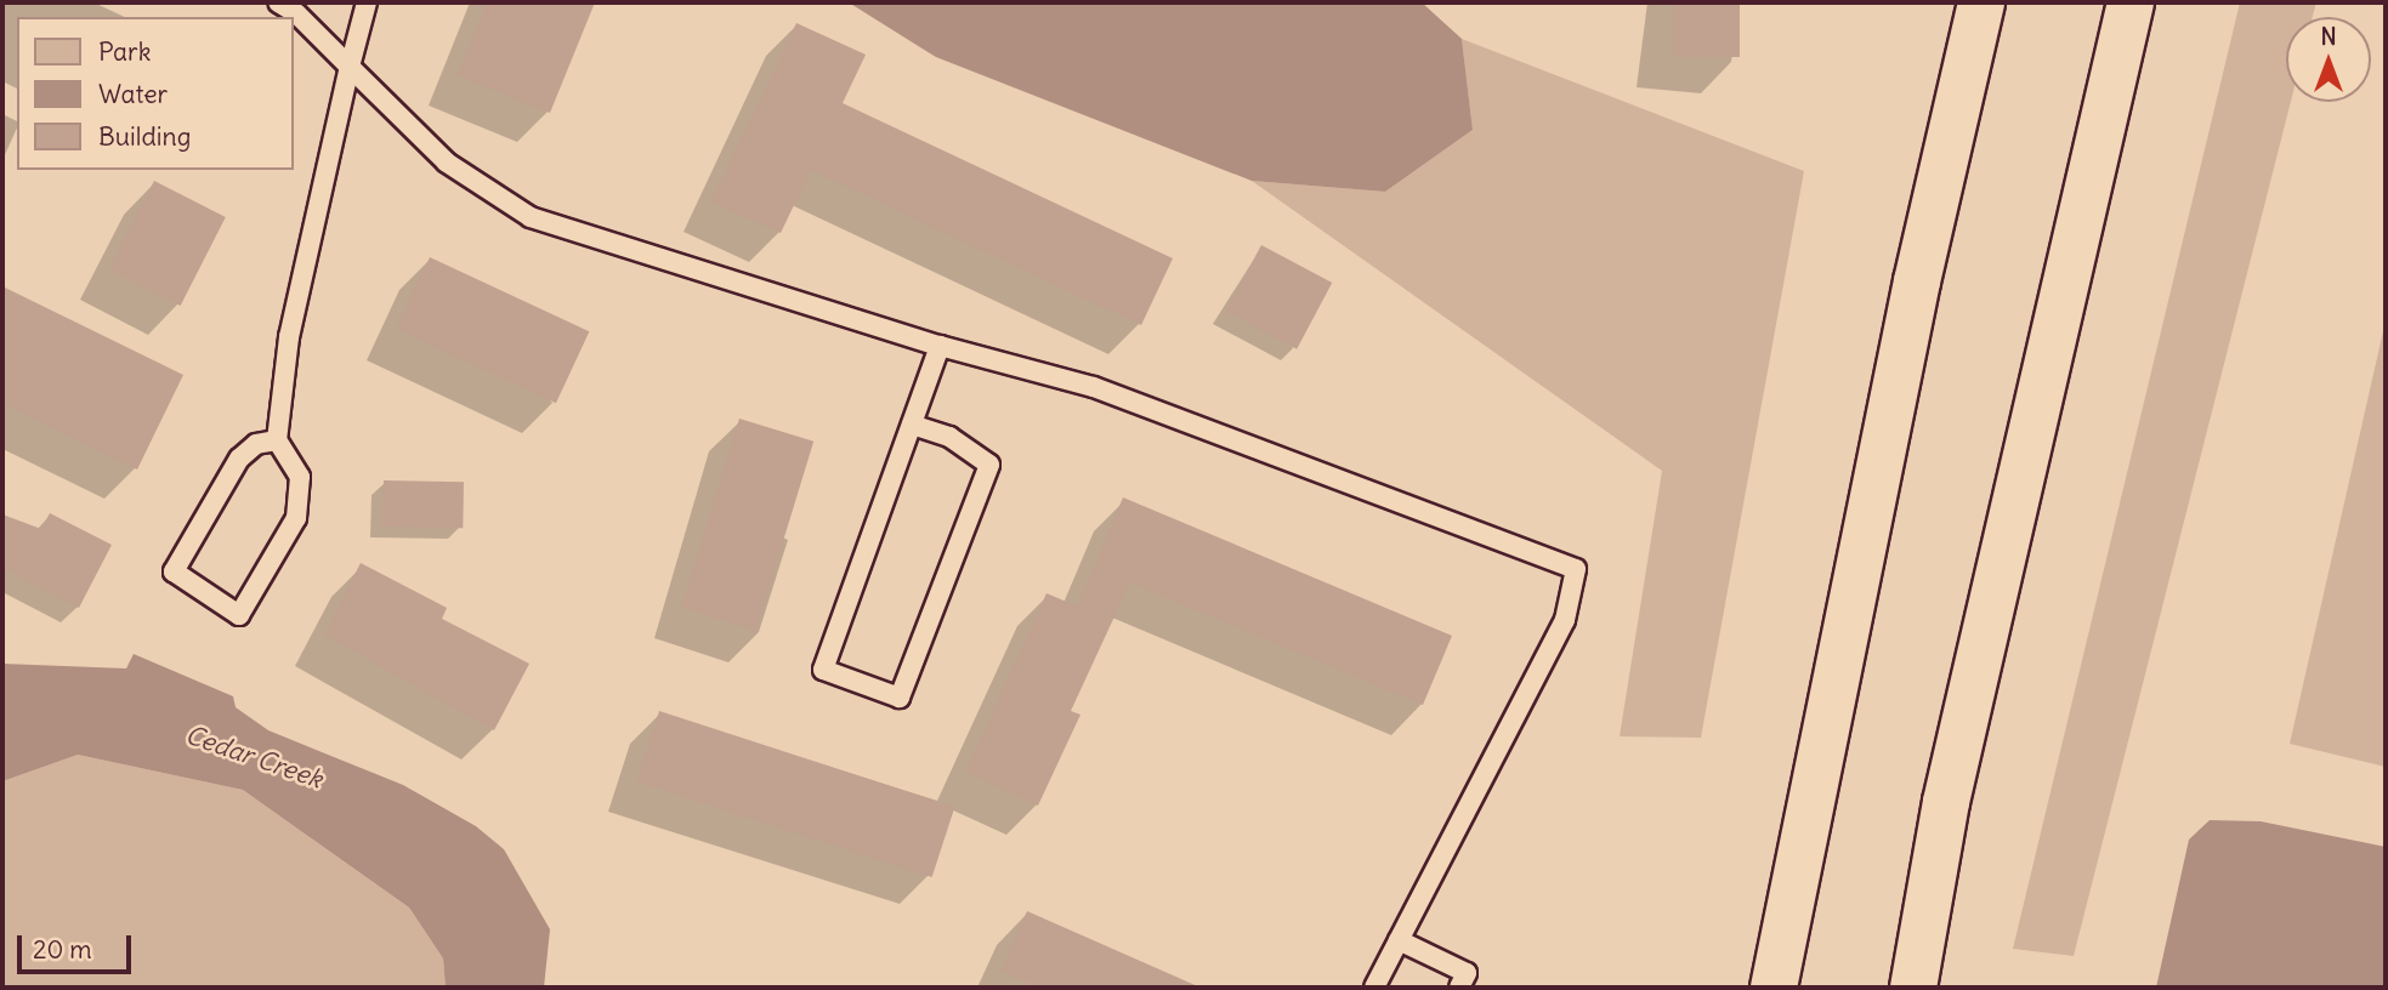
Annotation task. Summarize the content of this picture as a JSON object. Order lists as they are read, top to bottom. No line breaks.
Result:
{"water":["Cedar Creek"],"legend":["Park","Water","Building"],"scale_bar":"20 m","north":"top"}
